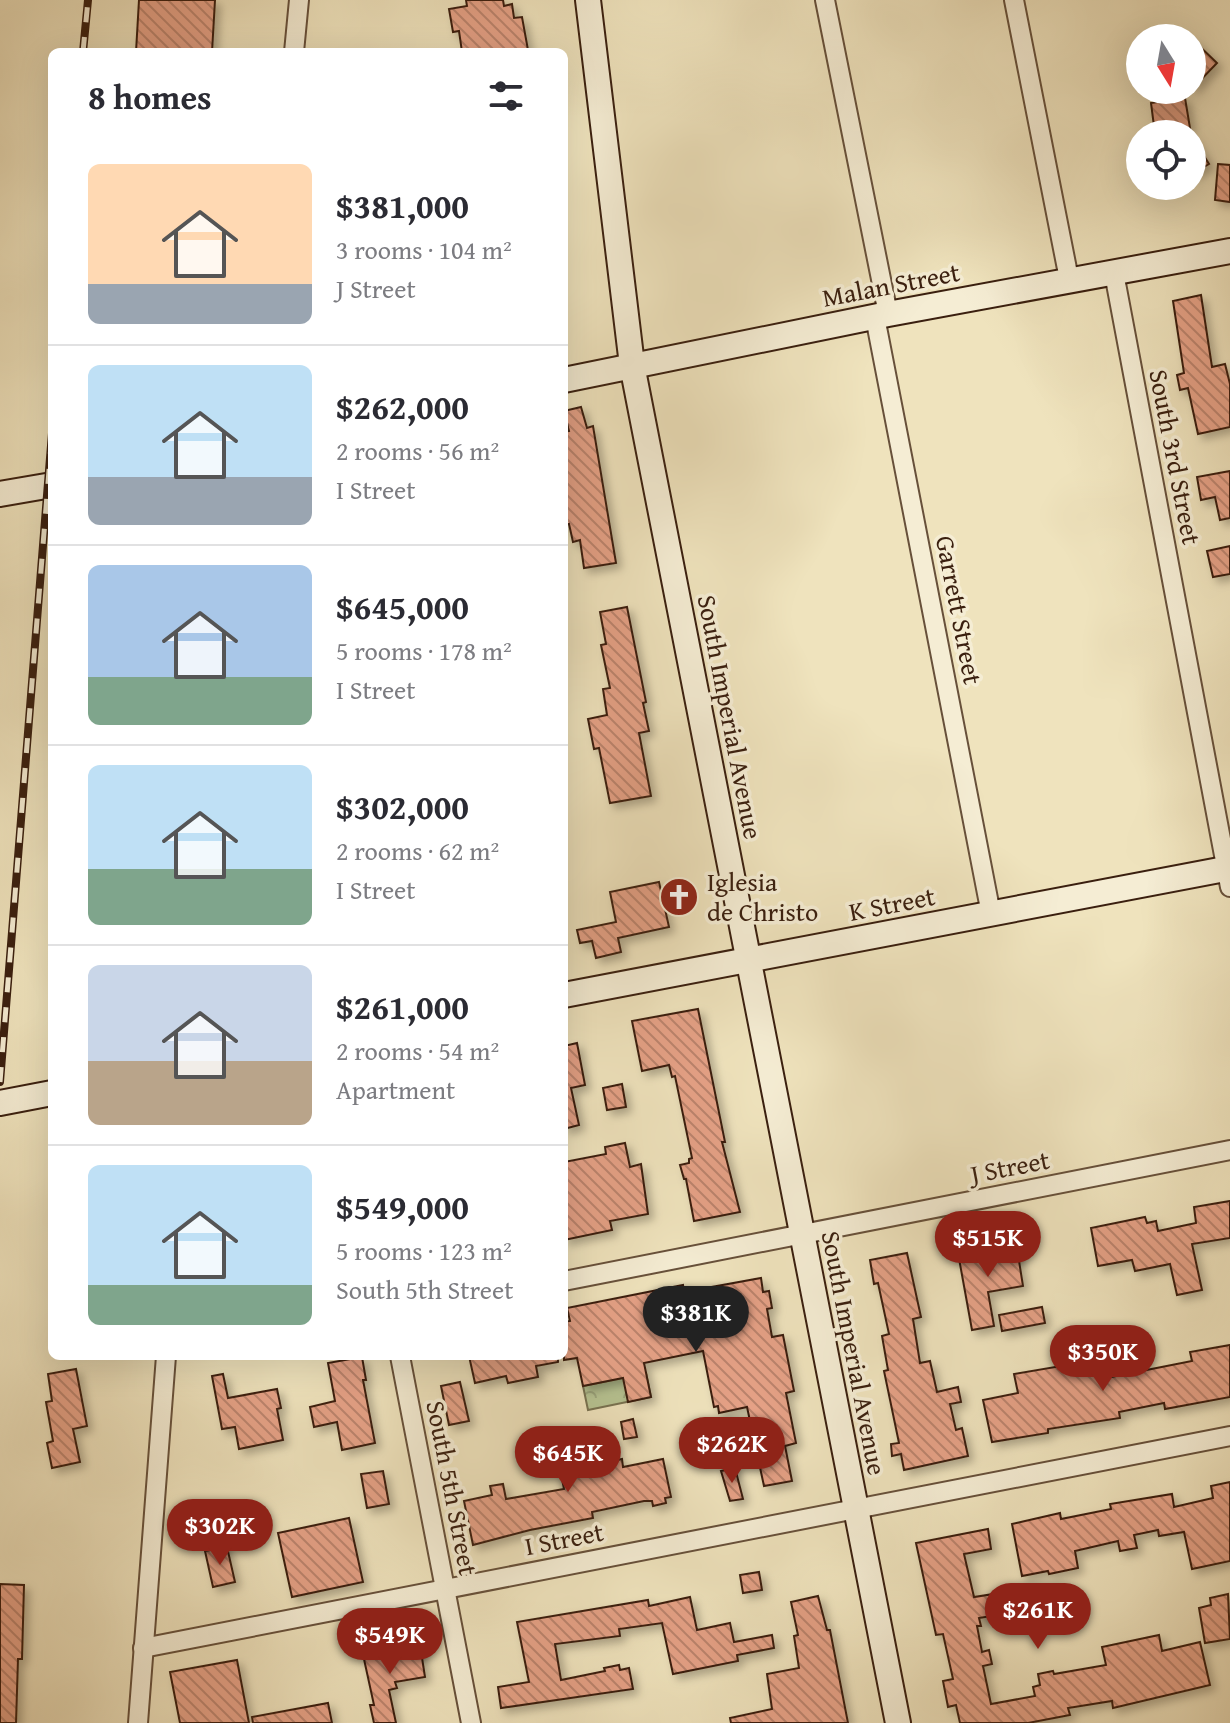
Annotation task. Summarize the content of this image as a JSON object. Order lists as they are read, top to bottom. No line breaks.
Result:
{"streets":{"main road":["Malan Street","South Imperial Avenue","K Street"],"street":["South 3rd Street","Garrett Street","J Street","South 5th Street","I Street"]},"crossings":[["Malan Street","South 3rd Street"],["Malan Street","Garrett Street"],["Malan Street","South Imperial Avenue"],["South 3rd Street","K Street"],["Garrett Street","K Street"],["South Imperial Avenue","K Street"],["South Imperial Avenue","J Street"],["South Imperial Avenue","I Street"],["South 5th Street","I Street"]],"places":{"church":["Iglesia de Christo"]},"north":"bottom","page":{"heading":"8 homes","list":[{"name":"$381,000","note":"3 rooms · 104 m² · J Street"},{"name":"$262,000","note":"2 rooms · 56 m² · I Street"},{"name":"$645,000","note":"5 rooms · 178 m² · I Street"},{"name":"$302,000","note":"2 rooms · 62 m² · I Street"},{"name":"$261,000","note":"2 rooms · 54 m² · Apartment"},{"name":"$549,000","note":"5 rooms · 123 m² · South 5th Street"}],"price":["$515K","$381K","$350K","$262K","$645K","$302K","$261K","$549K"]}}
